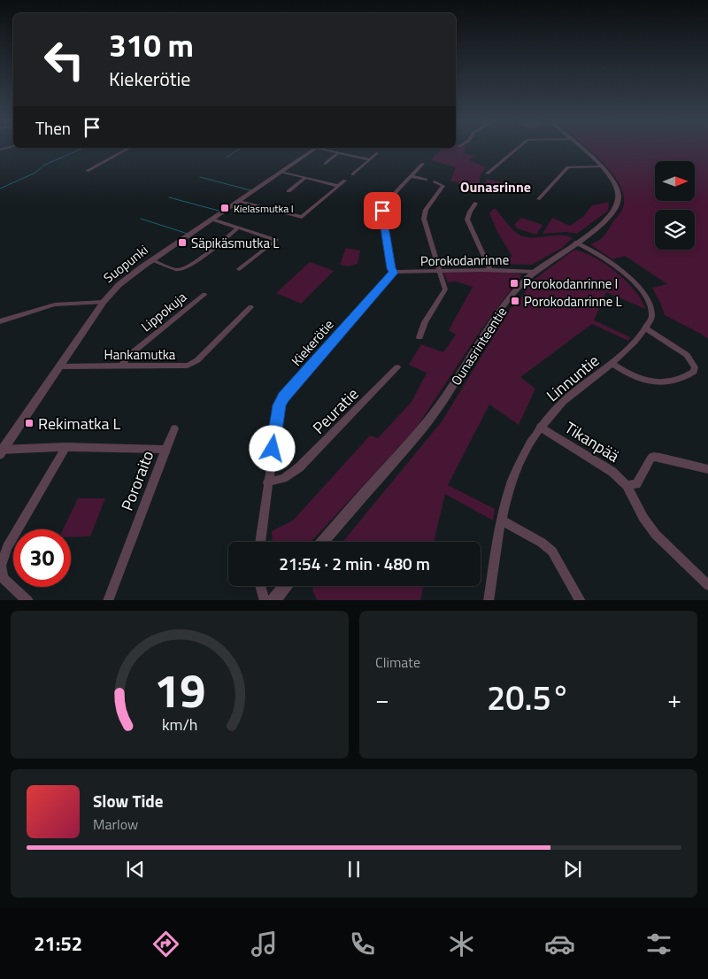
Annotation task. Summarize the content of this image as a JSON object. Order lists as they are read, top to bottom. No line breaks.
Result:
{"streets":{"street":["Porokodanrinne","Suopunki","Lippokuja","Kiekerötie","Ounasrinteentie","Hankamutka","Linnuntie","Peuratie","Tikanpää","Pororaito"]},"crossings":[["Porokodanrinne","Kiekerötie"],["Porokodanrinne","Ounasrinteentie"],["Suopunki","Hankamutka"],["Suopunki","Pororaito"],["Lippokuja","Hankamutka"],["Kiekerötie","Peuratie"],["Ounasrinteentie","Linnuntie"],["Linnuntie","Tikanpää"]],"districts":["Ounasrinne"],"places":{"transit":["Kielasmutka I","Säpikäsmutka L","Porokodanrinne I","Porokodanrinne L","Rekimatka L"]},"north":"right","page":{"turn":["310 m","Kiekerötie"],"then":"Then","limit":"30","trip":"21:54 · 2 min · 480 m","tile":"Climate","heat":["−","20.5°","+"],"song":["Slow Tide","Marlow"],"tabs":"21:52","gauge":["19","km/h"]}}
